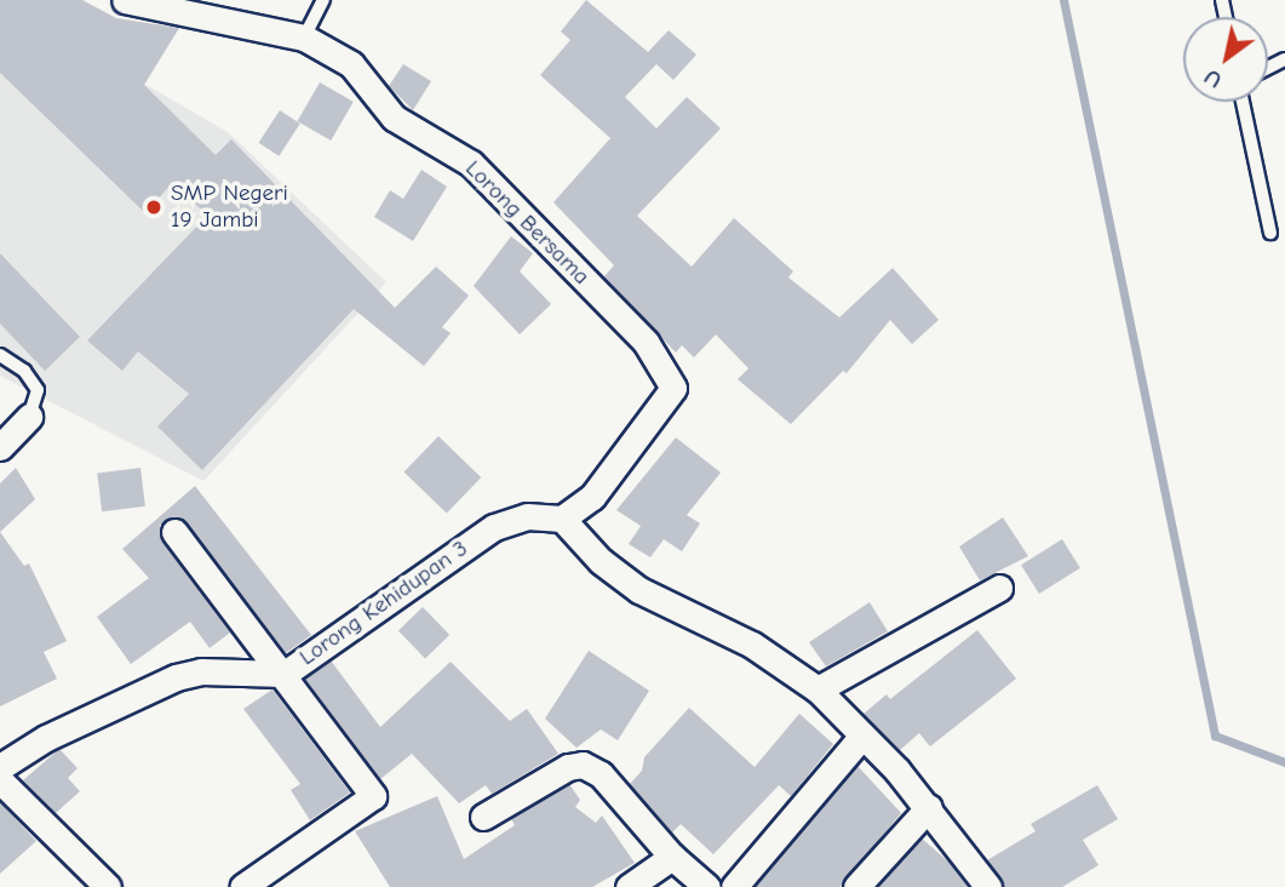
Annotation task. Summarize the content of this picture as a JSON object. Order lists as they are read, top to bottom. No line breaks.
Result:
{"streets":{"street":["Lorong Bersama","Lorong Kehidupan 3"]},"crossings":[["Lorong Bersama","Lorong Kehidupan 3"]],"places":["SMP Negeri 19 Jambi"],"north":"bottom left"}
